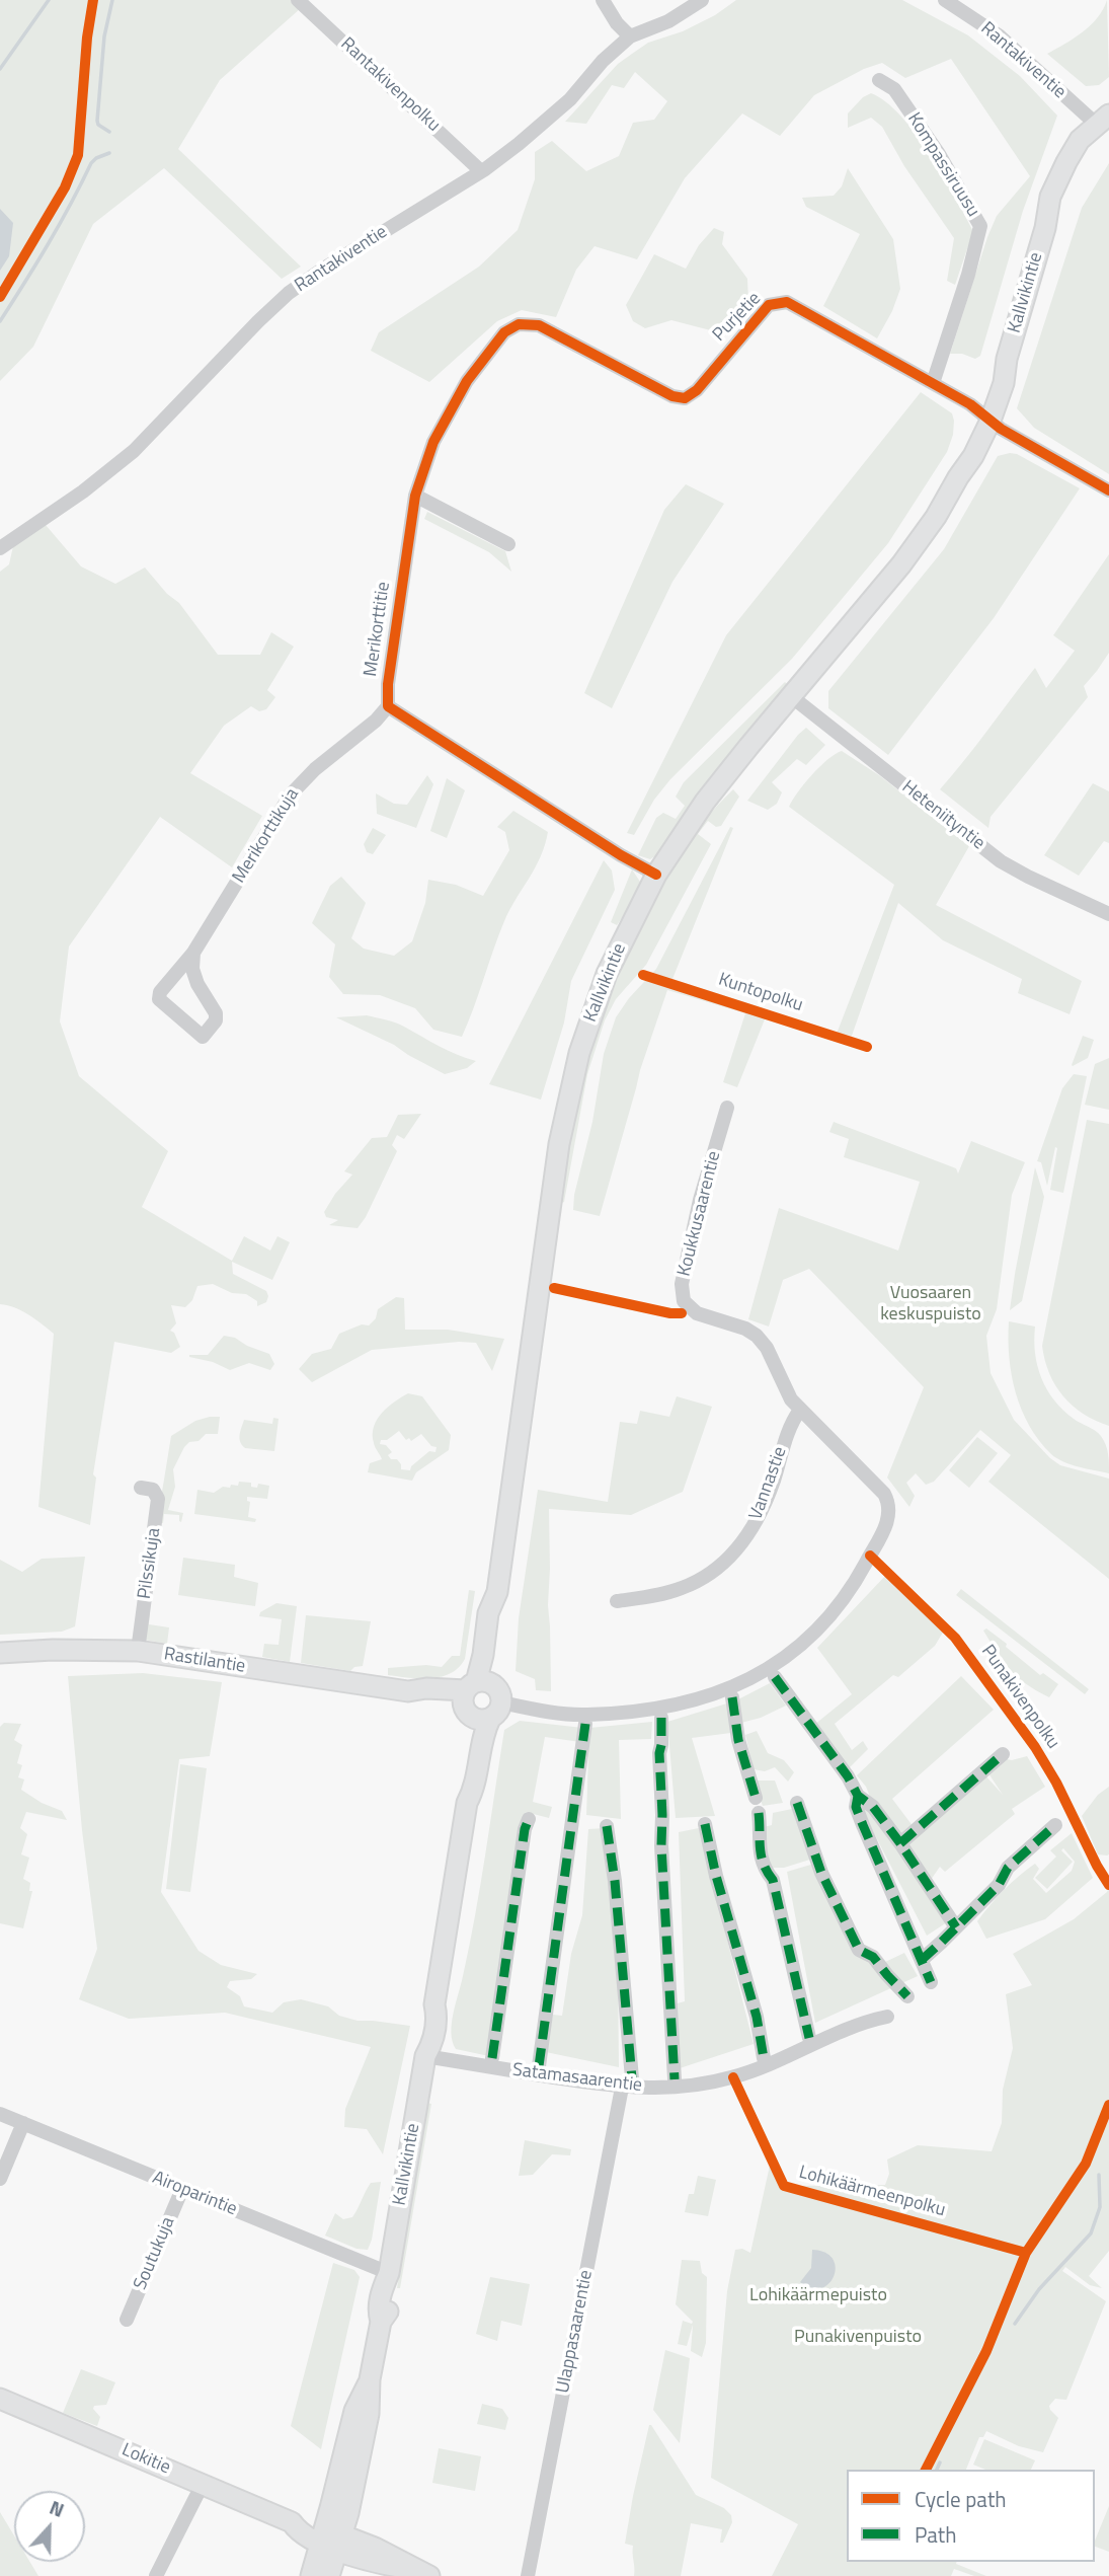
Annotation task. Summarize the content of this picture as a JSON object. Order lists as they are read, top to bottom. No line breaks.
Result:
{"streets":{"main road":["Kallvikintie","Rastilantie","Lokitie"],"street":["Rantakiventie","Rantakivenpolku","Kompassiruusu","Purjetie","Merikorttitie","Heteniityntie","Merikorttikuja","Koukkusaarentie","Vannastie","Pilssikuja","Satamasaarentie","Airoparintie","Soutukuja","Ulappasaarentie"],"cycle path":["Kuntopolku","Punakivenpolku","Lohikäärmeenpolku"]},"crossings":[["Rantakiventie","Rantakivenpolku"],["Rantakiventie","Kallvikintie"],["Kompassiruusu","Purjetie"],["Kallvikintie","Purjetie"],["Kallvikintie","Heteniityntie"],["Kallvikintie","Koukkusaarentie"],["Kallvikintie","Rastilantie"],["Kallvikintie","Satamasaarentie"],["Kallvikintie","Airoparintie"],["Kallvikintie","Lokitie"],["Purjetie","Merikorttitie"],["Merikorttitie","Merikorttikuja"],["Koukkusaarentie","Vannastie"],["Koukkusaarentie","Rastilantie"],["Pilssikuja","Rastilantie"],["Satamasaarentie","Ulappasaarentie"],["Airoparintie","Soutukuja"]],"parks":["Vuosaaren keskuspuisto","Lohikäärmepuisto","Punakivenpuisto"],"legend":["Cycle path","Path"],"north":"top"}
